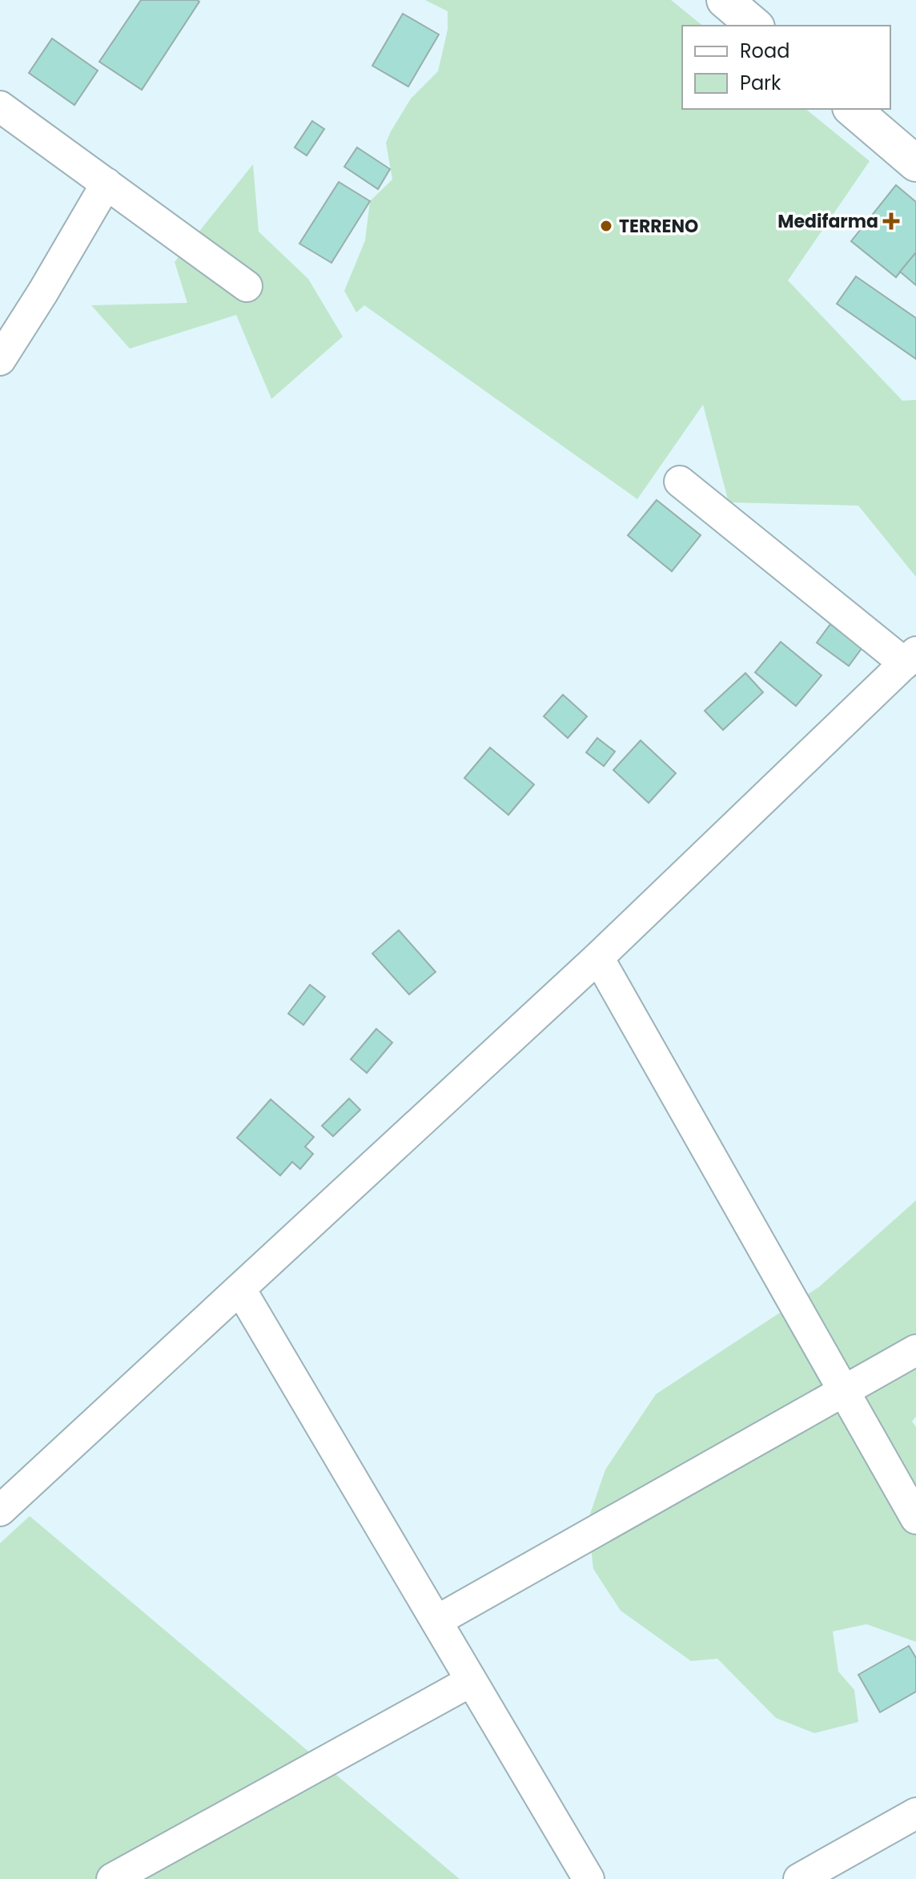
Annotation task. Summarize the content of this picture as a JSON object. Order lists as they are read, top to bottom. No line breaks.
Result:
{"places":{"health":["Medifarma"],"other":["TERRENO"]},"legend":["Road","Park"]}
